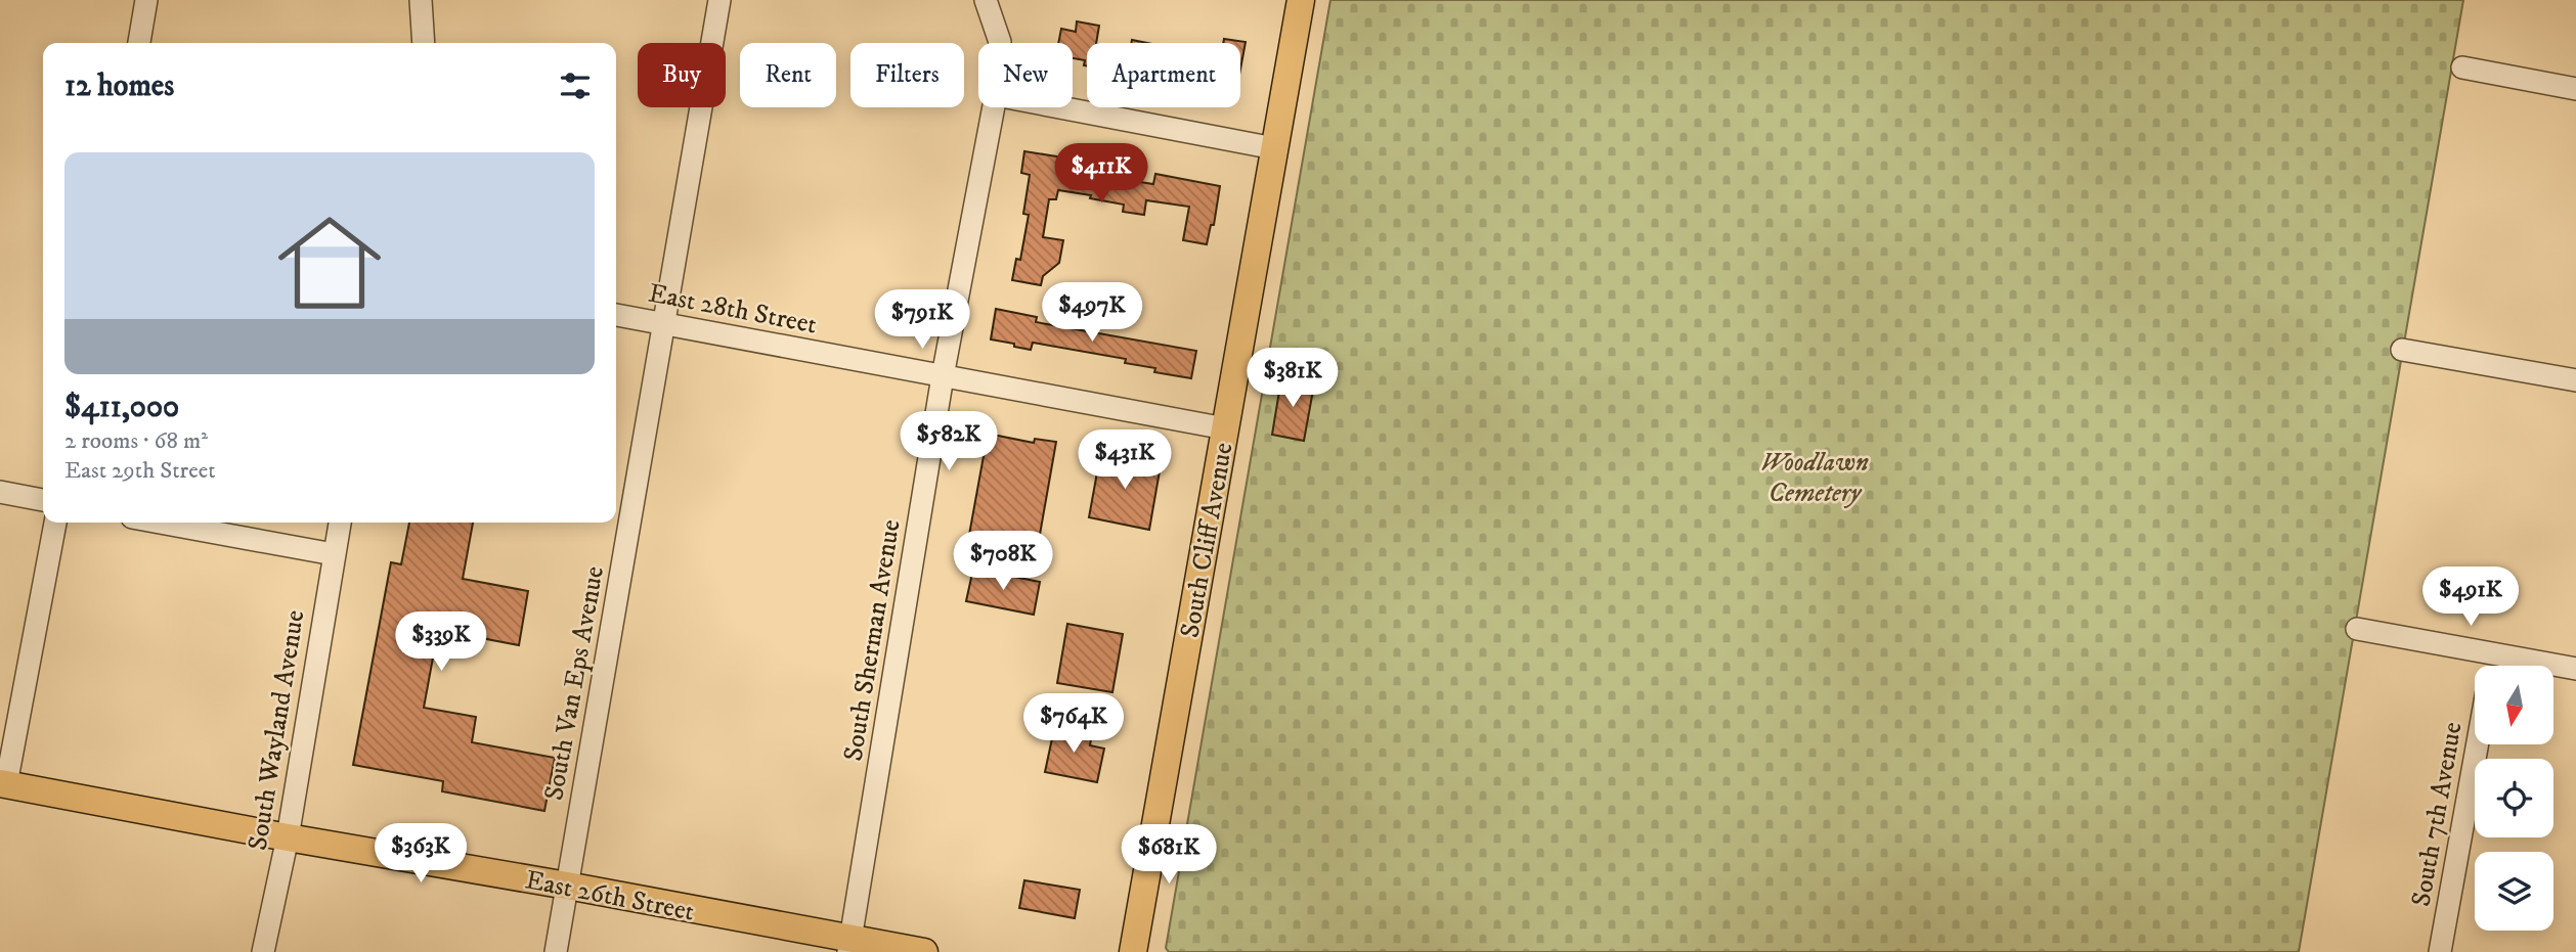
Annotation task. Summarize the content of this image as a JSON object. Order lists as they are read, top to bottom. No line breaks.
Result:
{"streets":{"main road":["South Cliff Avenue","East 26th Street"],"street":["East 28th Street","South Sherman Avenue","South Van Eps Avenue","South Wayland Avenue","South 7th Avenue"]},"crossings":[["East 28th Street","South Cliff Avenue"],["East 28th Street","South Sherman Avenue"],["East 28th Street","South Van Eps Avenue"],["South Sherman Avenue","East 26th Street"],["South Van Eps Avenue","East 26th Street"],["South Wayland Avenue","East 26th Street"]],"parks":["Woodlawn Cemetery"],"north":"bottom","page":{"chip":["Buy","Rent","Filters","New","Apartment"],"heading":"12 homes","list":[{"name":"$411,000","note":"2 rooms · 68 m² · East 29th Street"}],"price":["$411K","$497K","$791K","$381K","$582K","$431K","$708K","$491K","$339K","$764K","$363K","$681K"]}}
